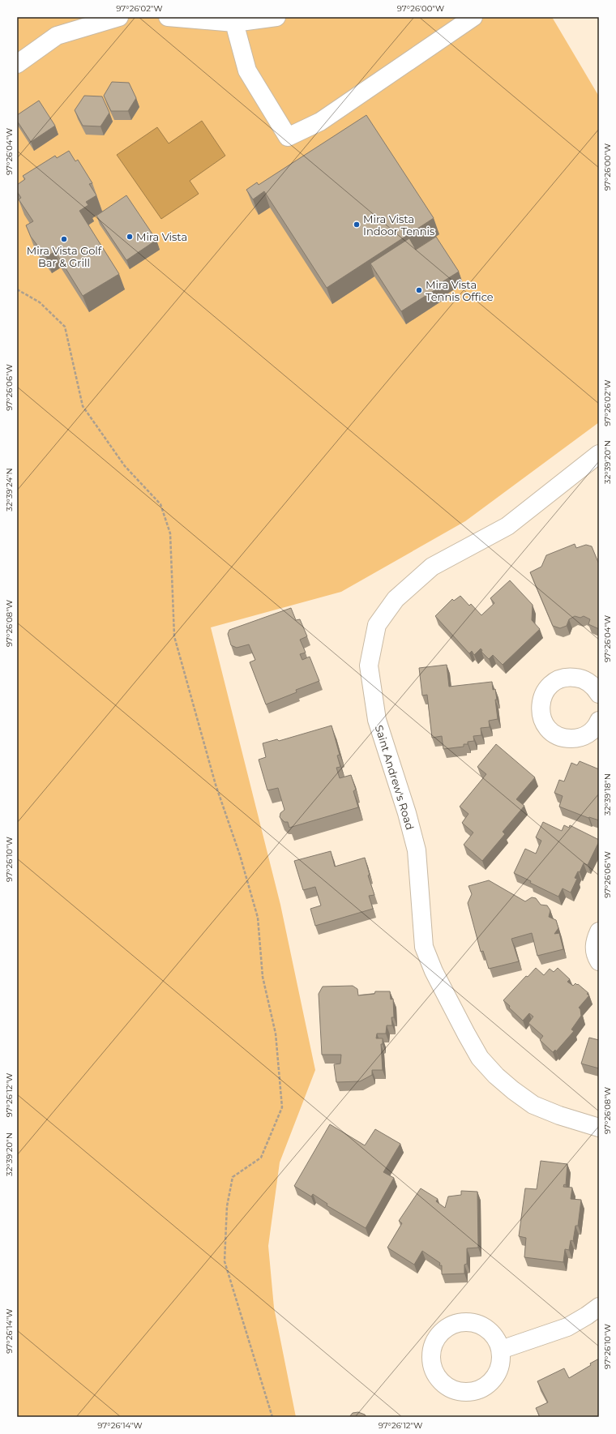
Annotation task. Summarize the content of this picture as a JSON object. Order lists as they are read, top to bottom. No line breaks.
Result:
{"streets":{"street":["Saint Andrew's Road"]},"places":["Mira Vista Indoor Tennis","Mira Vista","Mira Vista Golf Bar & Grill","Mira Vista Tennis Office"],"coordinates":["97°26'02\"W","97°26'00\"W","97°26'04\"W","97°26'06\"W","32°39'20\"N","32°39'24\"N","97°26'08\"W","32°39'18\"N","97°26'10\"W","97°26'12\"W","97°26'14\"W"]}
